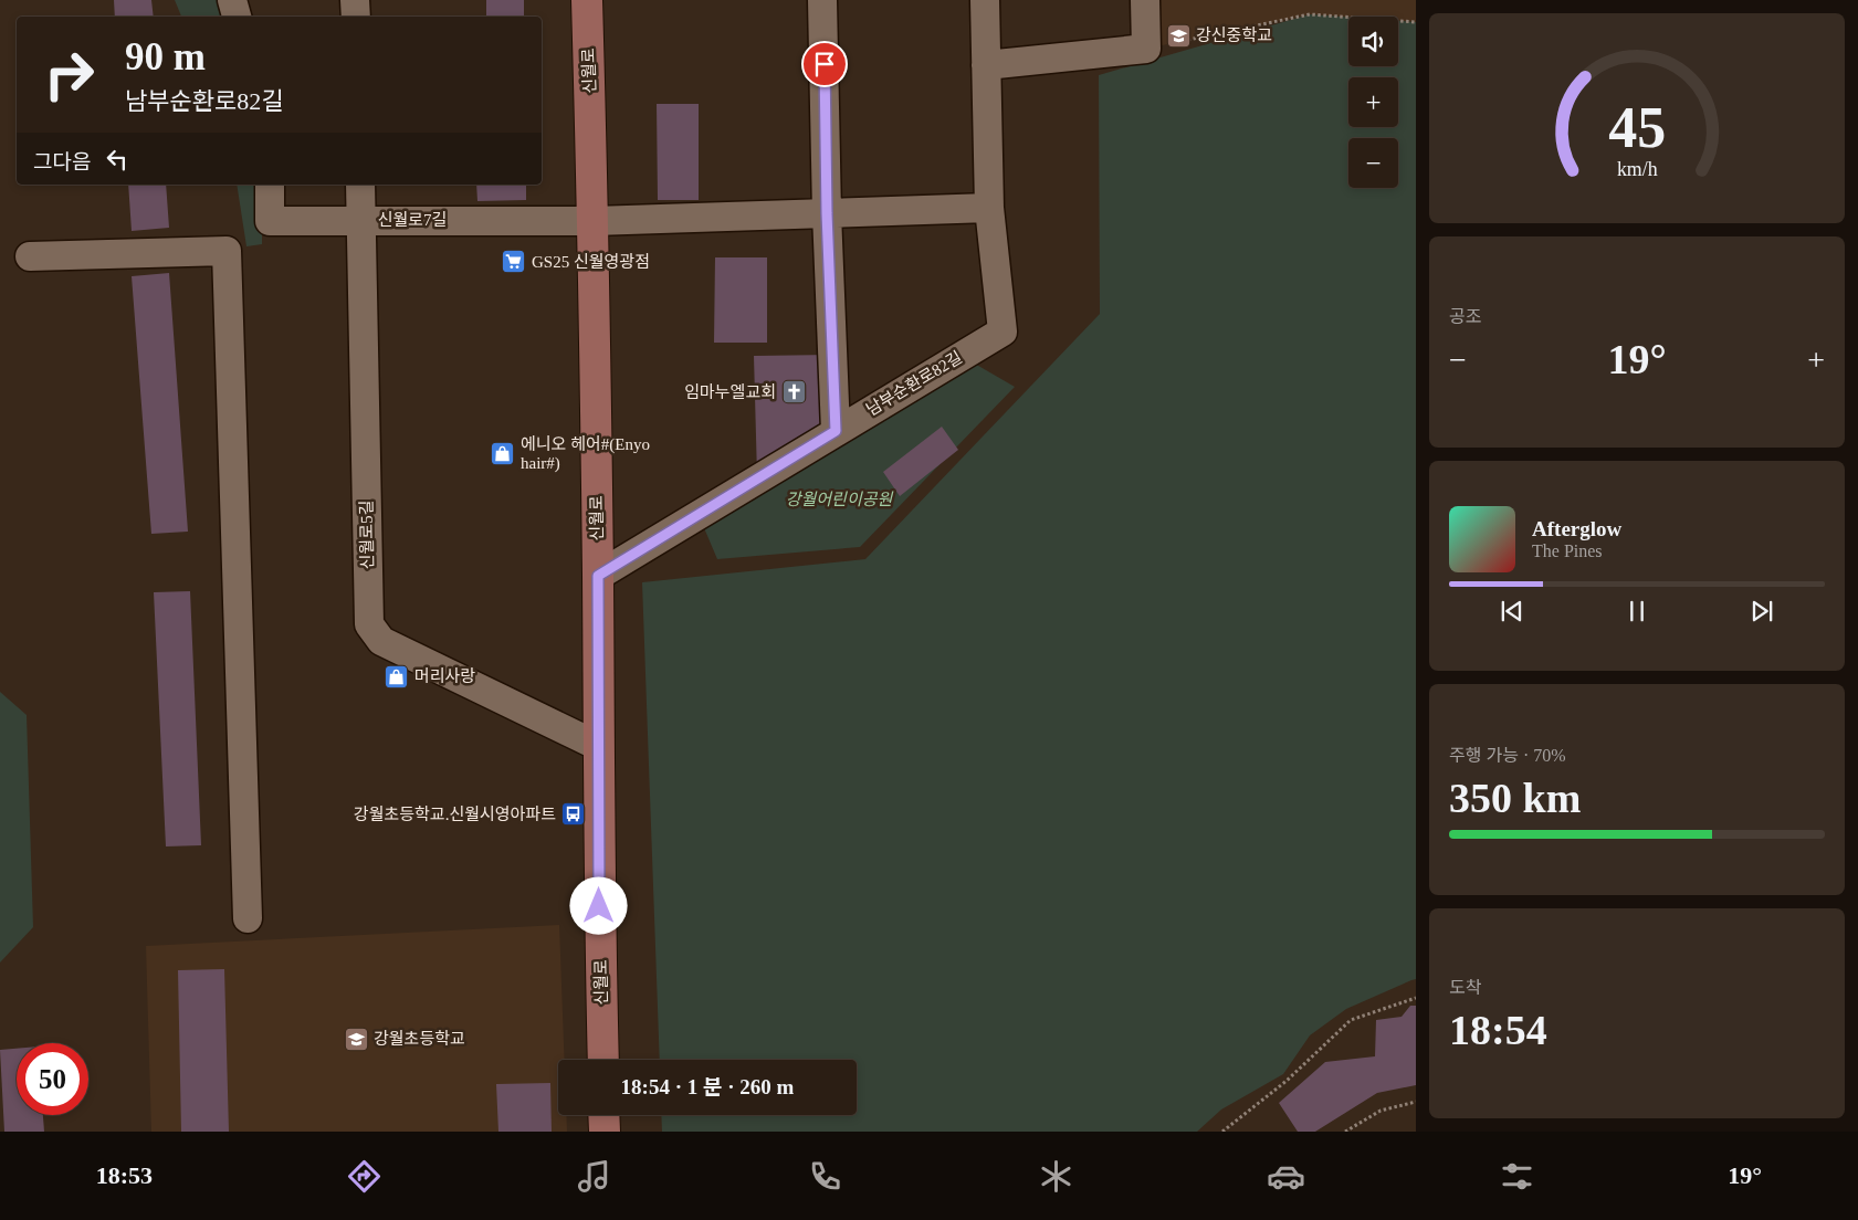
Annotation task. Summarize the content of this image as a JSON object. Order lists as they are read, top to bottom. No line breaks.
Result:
{"streets":{"main road":["신월로"],"street":["신월로7길","남부순환로82길","신월로5길"]},"crossings":[["신월로","신월로7길"],["신월로","남부순환로82길"],["신월로","신월로5길"],["신월로7길","남부순환로82길"],["신월로7길","신월로5길"]],"parks":["강월어린이공원"],"places":{"school or university":["강신중학교","강월초등학교"],"supermarket":["GS25 신월영광점"],"church":["임마누엘교회"],"shop":["에니오 헤어#(Enyo hair#)","머리사랑"],"bus stop":["강월초등학교.신월시영아파트"]},"page":{"map_buttons":["+","−"],"turn":["90 m","남부순환로82길"],"then":"그다음","tile":["공조",["주행 가능 · 70%","350 km"],["도착","18:54"]],"heat":["−","19°","+"],"song":["Afterglow","The Pines"],"limit":"50","trip":"18:54 · 1 분 · 260 m","tabs":["18:53","19°"],"gauge":["45","km/h"]}}
